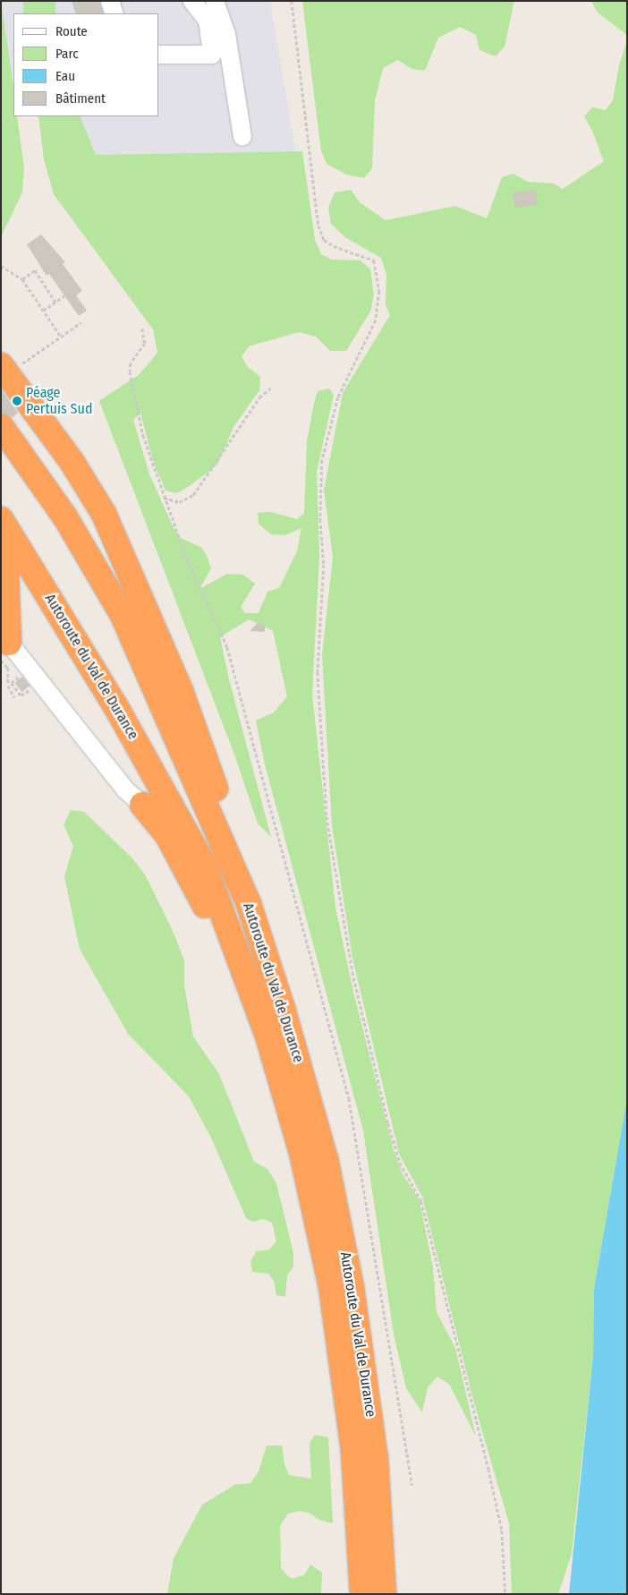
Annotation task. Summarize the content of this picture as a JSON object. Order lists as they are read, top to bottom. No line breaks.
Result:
{"streets":{"highway":["Autoroute du Val de Durance"]},"places":["Péage Pertuis Sud"],"legend":["Route","Parc","Eau","Bâtiment"]}
